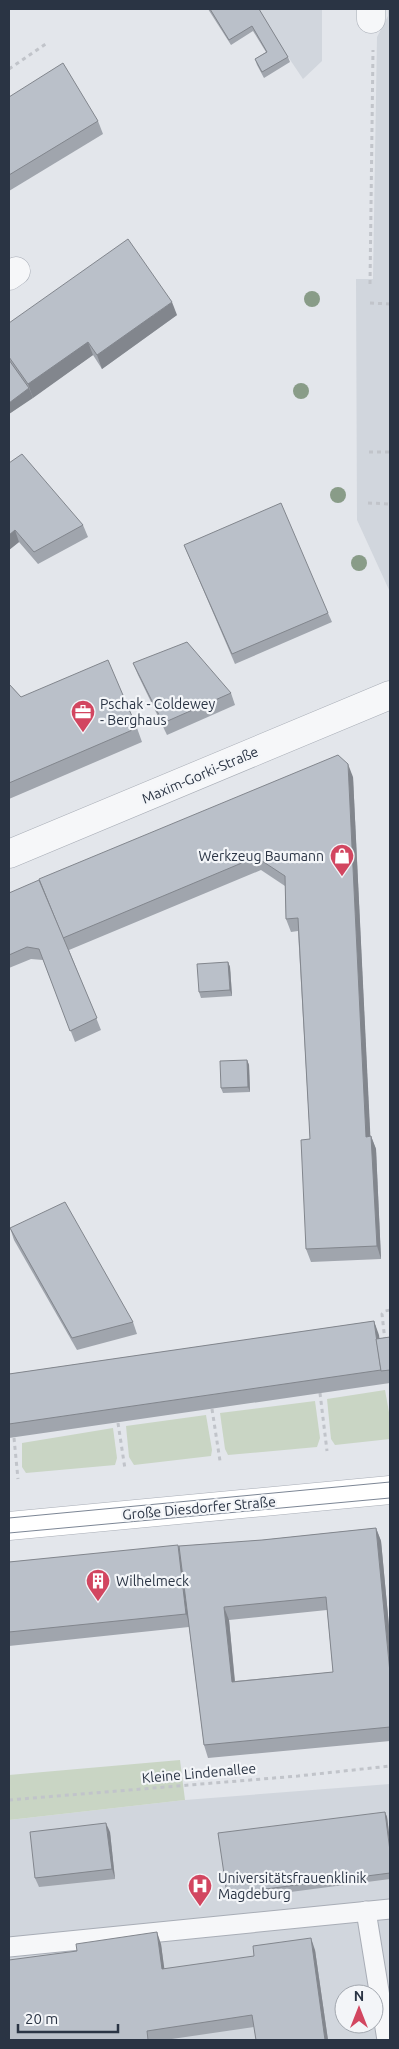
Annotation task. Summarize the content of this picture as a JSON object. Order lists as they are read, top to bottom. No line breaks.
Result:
{"streets":{"street":["Maxim-Gorki-Straße","Große Diesdorfer Straße"],"path":["Kleine Lindenallee"]},"places":{"office":["Pschak - Coldewey - Berghaus"],"shop":["Werkzeug Baumann"],"building":["Wilhelmeck"],"hospital":["Universitätsfrauenklinik Magdeburg"]},"scale_bar":"20 m","north":"top"}
